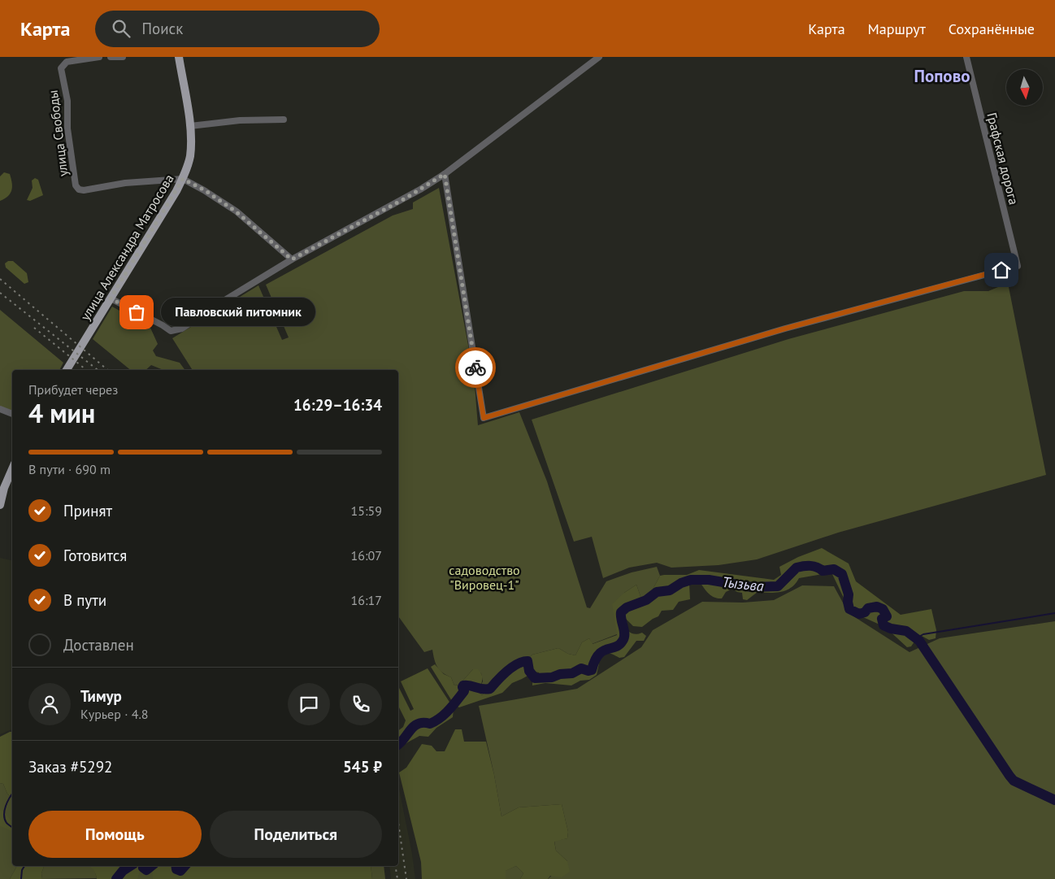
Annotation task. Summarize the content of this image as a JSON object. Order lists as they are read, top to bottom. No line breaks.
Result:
{"streets":{"main road":["улица Александра Матросова"],"street":["улица Свободы","Графская дорога"]},"crossings":[["улица Свободы","улица Александра Матросова"]],"districts":["Попово"],"water":["Тызьва"],"parks":["садоводство \"Вировец-1\""],"places":["Павловский питомник"],"north":"bottom","page":{"header":"Карта","search":"Поиск","nav":["Карта","Маршрут","Сохранённые"],"bubble":"Павловский питомник","heading":["4 мин","Прибудет через","16:29–16:34"],"panel":["Тимур","Курьер · 4.8","Заказ #5292","545 ₽"],"bar":"В пути · 690 m","list":[["Принят","15:59"],["Готовится","16:07"],["В пути","16:17"],"Доставлен"],"buttons":["Помощь","Поделиться"]}}
